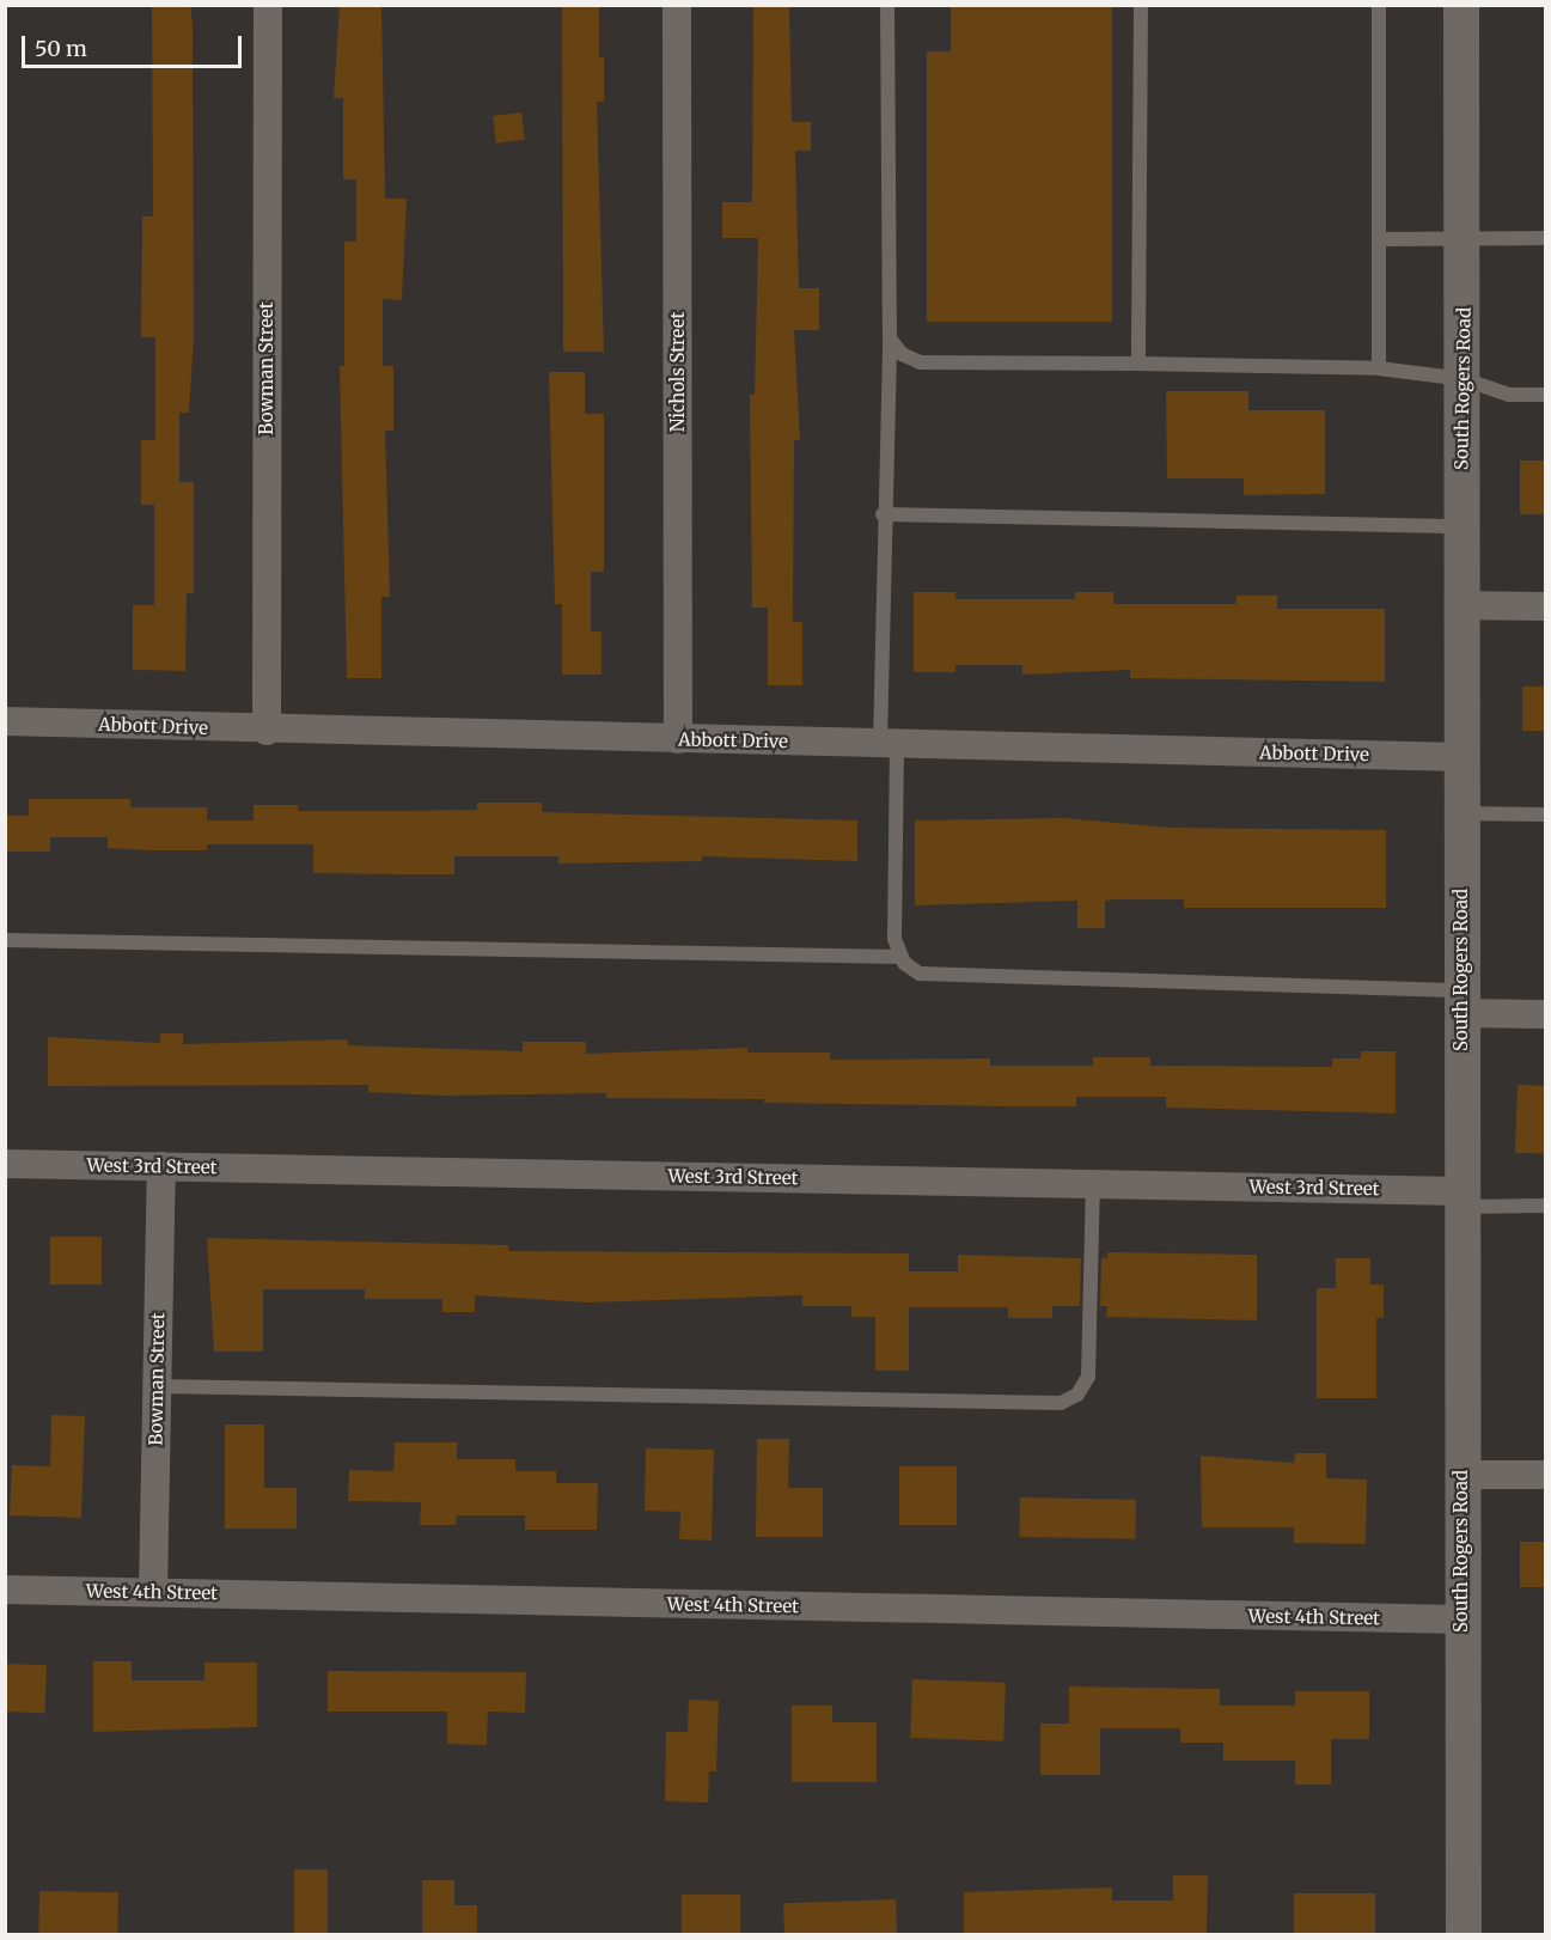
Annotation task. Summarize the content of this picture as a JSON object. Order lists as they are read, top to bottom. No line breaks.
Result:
{"streets":{"street":["Bowman Street","Nichols Street","South Rogers Road","Abbott Drive","West 3rd Street","West 4th Street"]},"crossings":[["Bowman Street","Abbott Drive"],["Bowman Street","West 3rd Street"],["Bowman Street","West 4th Street"],["Nichols Street","Abbott Drive"],["South Rogers Road","Abbott Drive"],["South Rogers Road","West 3rd Street"],["South Rogers Road","West 4th Street"]],"scale_bar":"50 m"}
